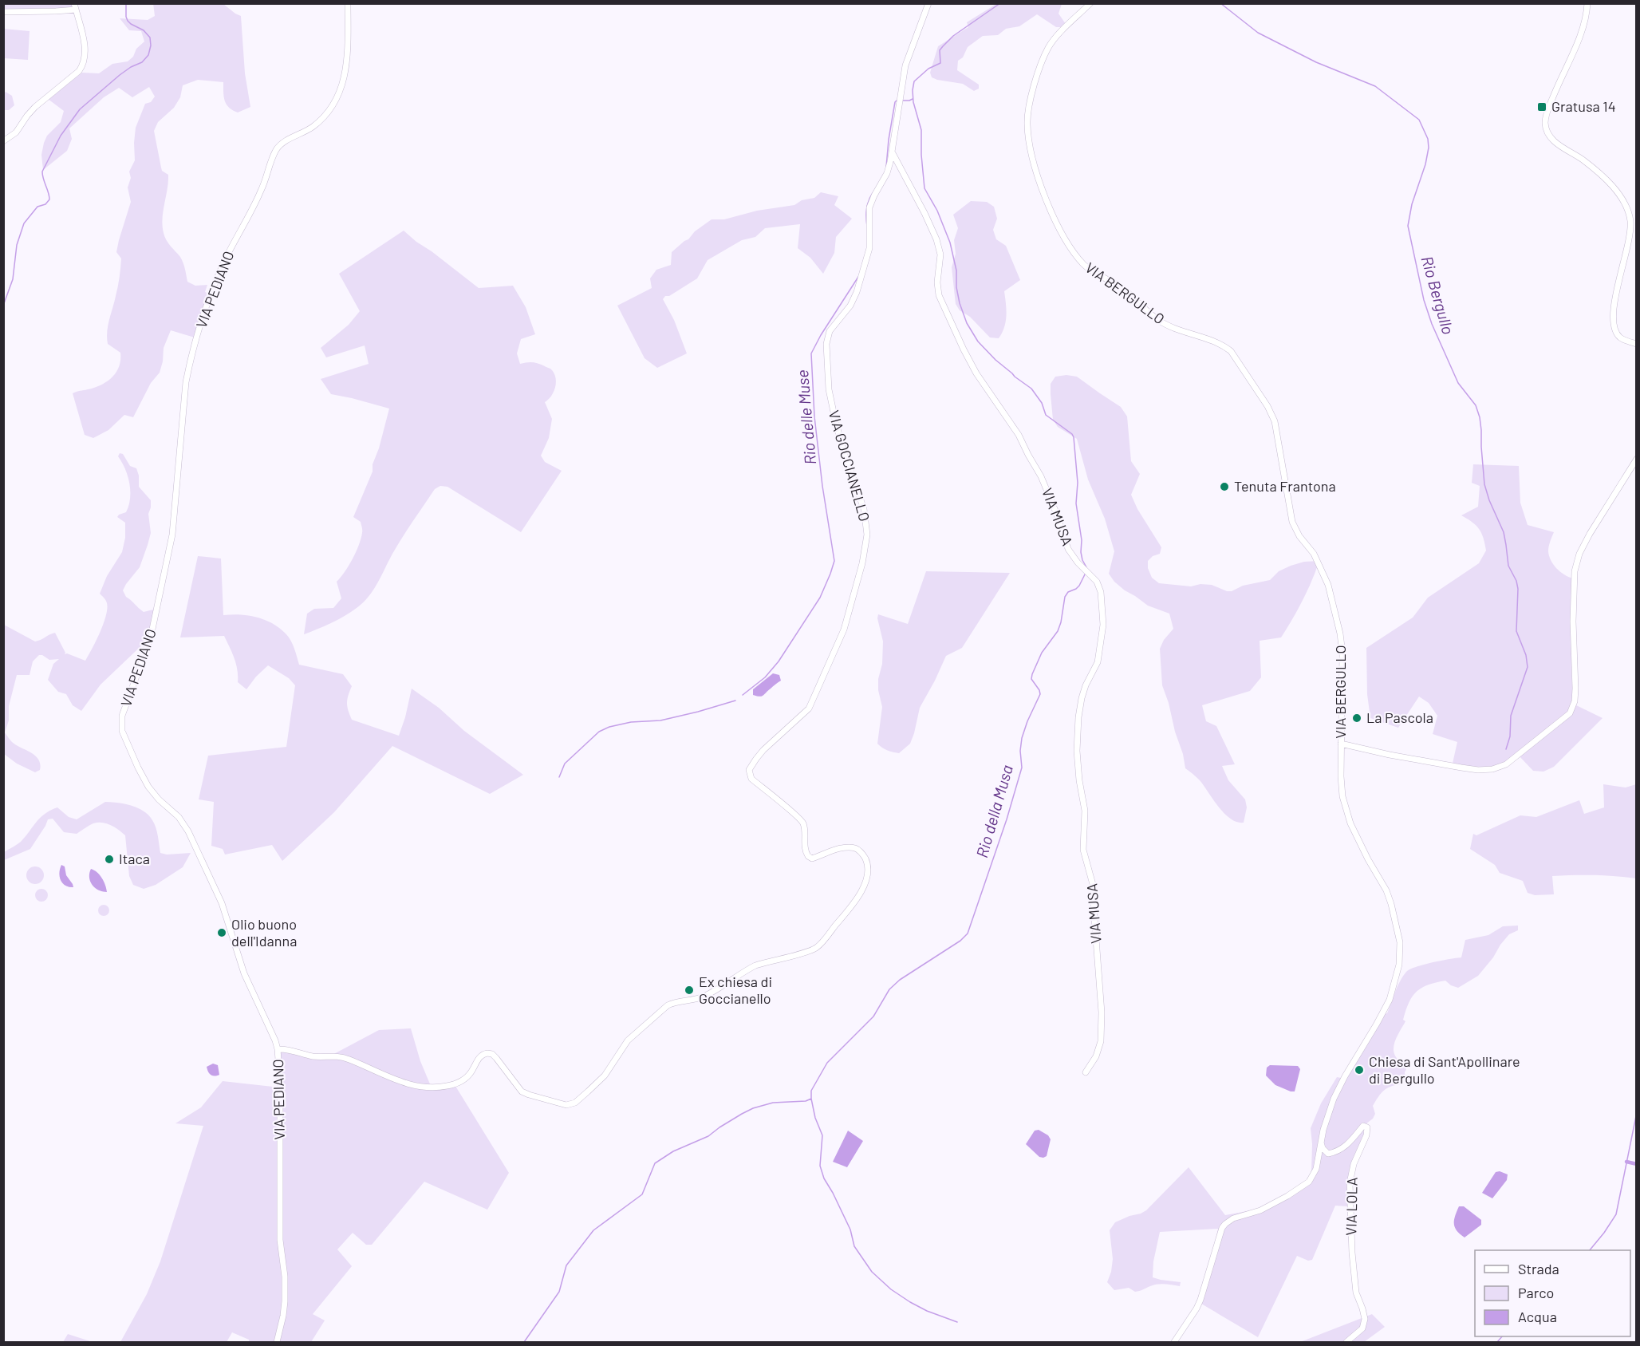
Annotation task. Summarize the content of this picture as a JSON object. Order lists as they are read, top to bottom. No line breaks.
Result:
{"streets":{"street":["VIA PEDIANO","VIA BERGULLO","VIA GOCCIANELLO","VIA MUSA","VIA LOLA"]},"crossings":[["VIA PEDIANO","VIA GOCCIANELLO"],["VIA BERGULLO","VIA LOLA"],["VIA GOCCIANELLO","VIA MUSA"]],"water":["Rio Bergullo","Rio delle Muse","Rio della Musa"],"places":{"transit":["Gratusa 14"],"other":["Tenuta Frantona","La Pascola","Itaca","Olio buono dell'Idanna","Ex chiesa di Goccianello","Chiesa di Sant'Apollinare di Bergullo"]},"legend":["Strada","Parco","Acqua"]}
